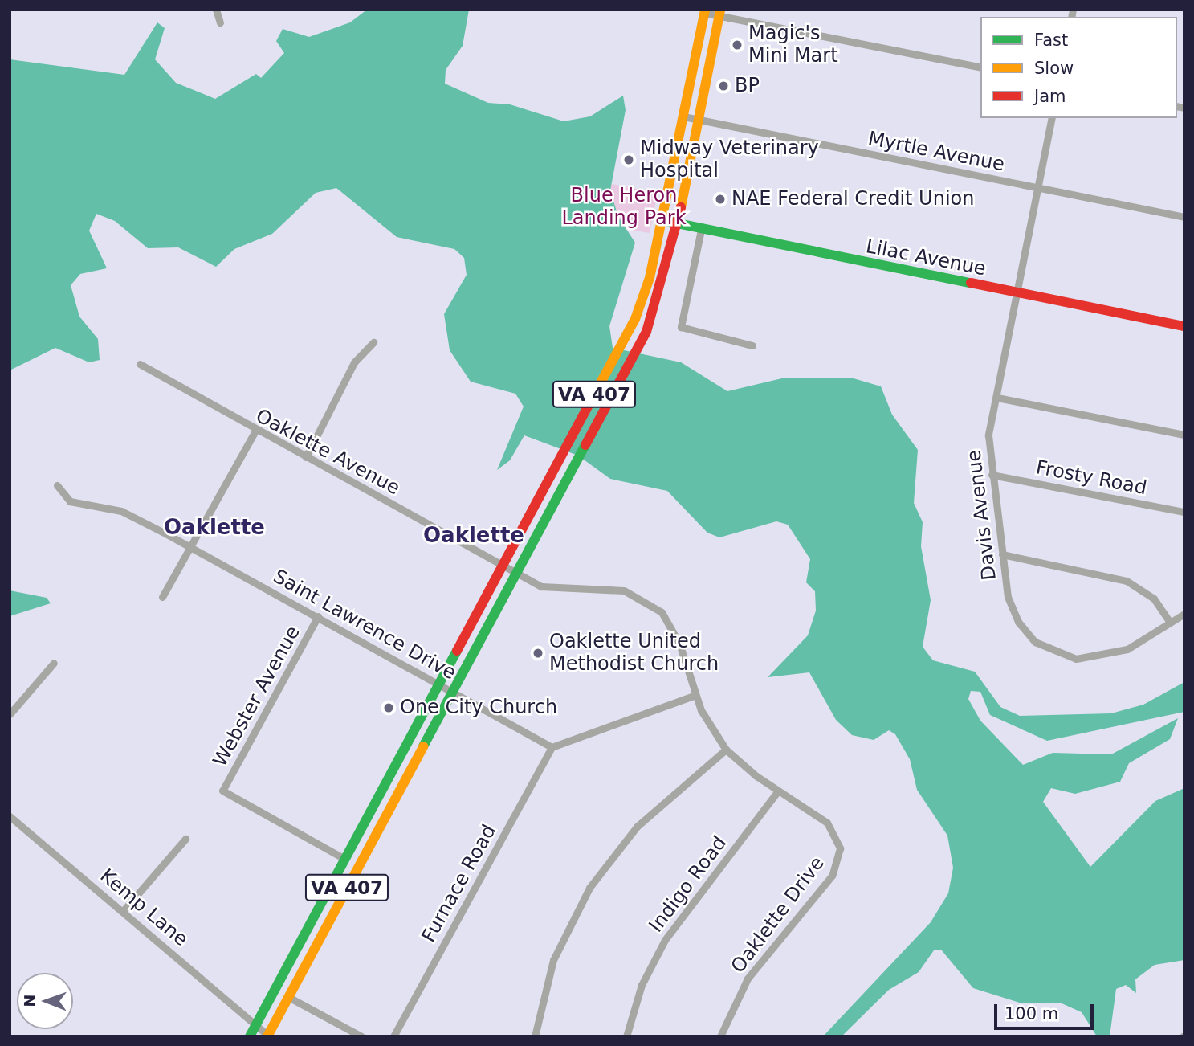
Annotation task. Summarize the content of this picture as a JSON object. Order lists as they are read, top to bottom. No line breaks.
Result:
{"streets":{"main road":["Lilac Avenue","VA 407"],"street":["Myrtle Avenue","Oaklette Avenue","Frosty Road","Davis Avenue","Saint Lawrence Drive","Webster Avenue","Furnace Road","Indigo Road","Kemp Lane","Oaklette Drive"]},"crossings":[["Myrtle Avenue","VA 407"],["Myrtle Avenue","Davis Avenue"],["Lilac Avenue","VA 407"],["Lilac Avenue","Davis Avenue"],["VA 407","Oaklette Avenue"],["VA 407","Saint Lawrence Drive"],["VA 407","Webster Avenue"],["VA 407","Kemp Lane"],["VA 407","Oaklette Drive"],["Oaklette Avenue","Oaklette Drive"],["Frosty Road","Davis Avenue"],["Saint Lawrence Drive","Webster Avenue"],["Saint Lawrence Drive","Furnace Road"],["Indigo Road","Oaklette Drive"]],"districts":["Oaklette","Oaklette"],"parks":["Blue Heron Landing Park"],"places":["Magic's Mini Mart","BP","Midway Veterinary Hospital","NAE Federal Credit Union","Oaklette United Methodist Church","One City Church"],"legend":["Fast","Slow","Jam"],"scale_bar":"100 m","north":"left"}
